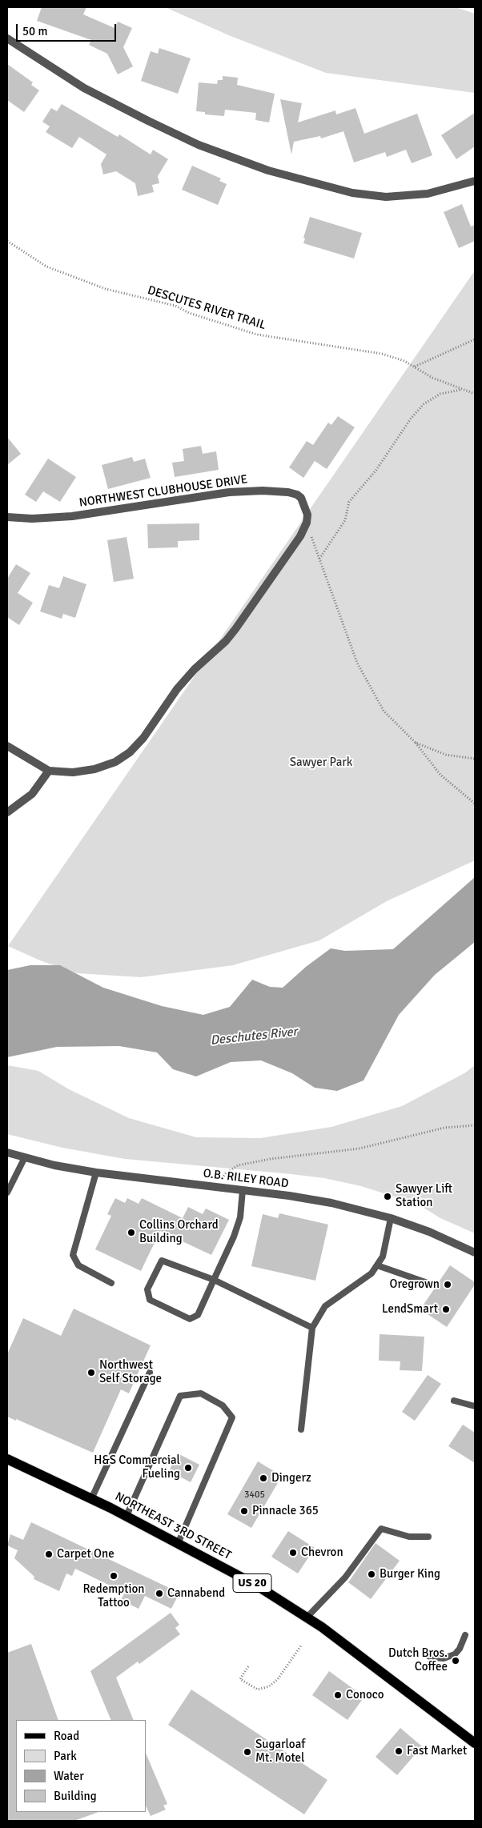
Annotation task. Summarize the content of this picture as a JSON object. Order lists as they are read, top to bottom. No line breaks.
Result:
{"streets":{"main road":["NORTHEAST 3RD STREET","US 20"],"street":["NORTHWEST CLUBHOUSE DRIVE","O.B. RILEY ROAD"],"path":["DESCUTES RIVER TRAIL"]},"water":["Deschutes River"],"parks":["Sawyer Park"],"places":["Sawyer Lift Station","Collins Orchard Building","Oregrown","LendSmart","Northwest Self Storage","H&S Commercial Fueling","Dingerz","Pinnacle 365","Chevron","Carpet One","Burger King","Redemption Tattoo","Cannabend","Dutch Bros. Coffee","Conoco","Fast Market","Sugarloaf Mt. Motel"],"house_numbers":["3405"],"legend":["Road","Park","Water","Building"],"scale_bar":"50 m"}
